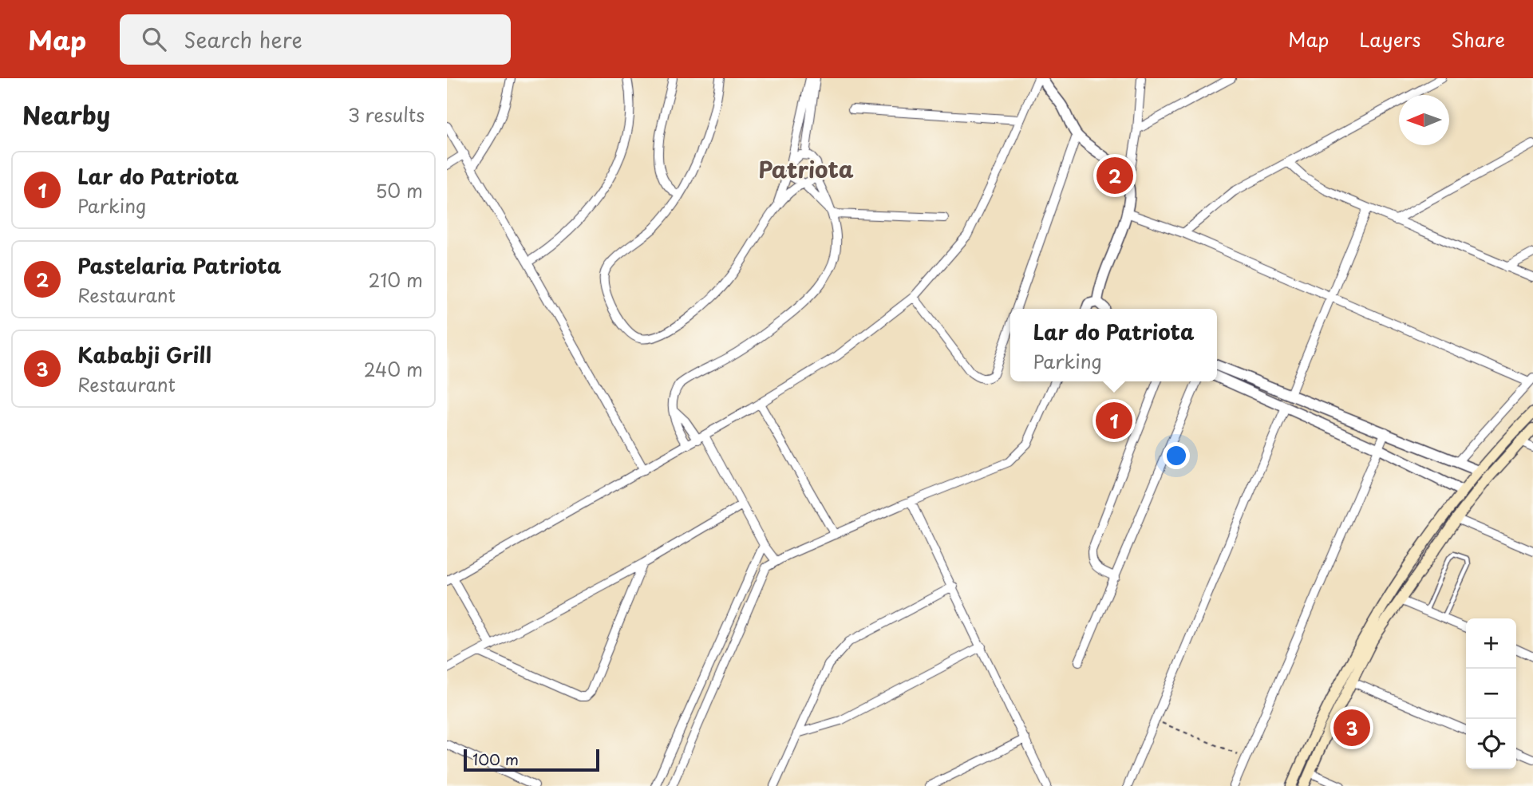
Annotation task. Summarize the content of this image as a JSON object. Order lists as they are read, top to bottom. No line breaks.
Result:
{"districts":["Patriota"],"scale_bar":"100 m","north":"left","page":{"header":"Map","search":"Search here","nav":["Map","Layers","Share"],"heading":["Nearby","3 results"],"list":[{"mark":"1","name":"Lar do Patriota","note":"Parking","value":"50 m"},{"mark":"2","name":"Pastelaria Patriota","note":"Restaurant","value":"210 m"},{"mark":"3","name":"Kababji Grill","note":"Restaurant","value":"240 m"}],"pins":["2","1","3"],"popup":["Lar do Patriota","Parking"],"map_buttons":["+","−"],"scale":"100 m"}}
